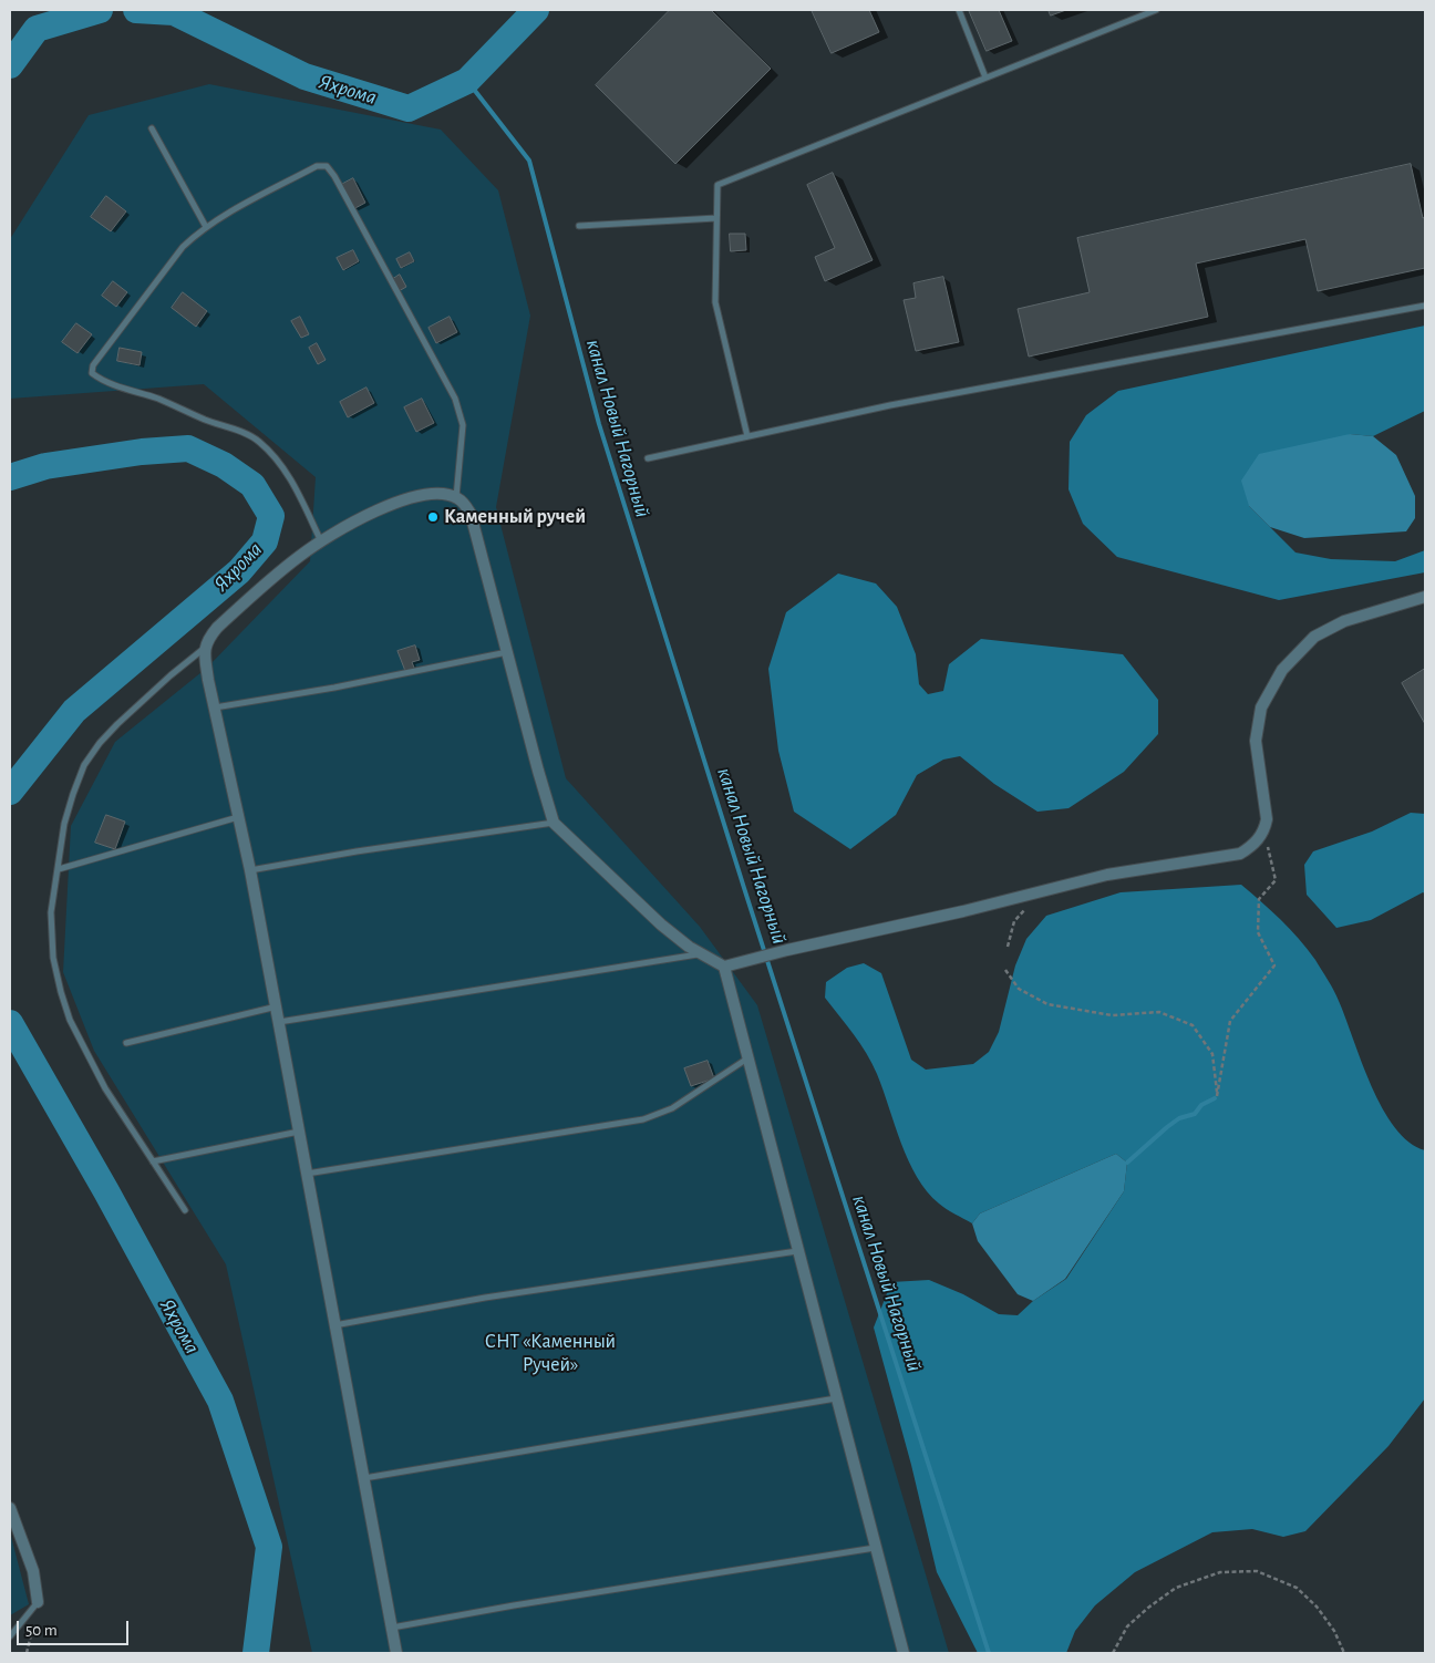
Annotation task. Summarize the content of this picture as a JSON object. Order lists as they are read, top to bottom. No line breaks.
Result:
{"water":["Яхрома","канал Новый Нагорный"],"parks":["СНТ «Каменный Ручей»"],"places":["Каменный ручей"],"scale_bar":"50 m"}
